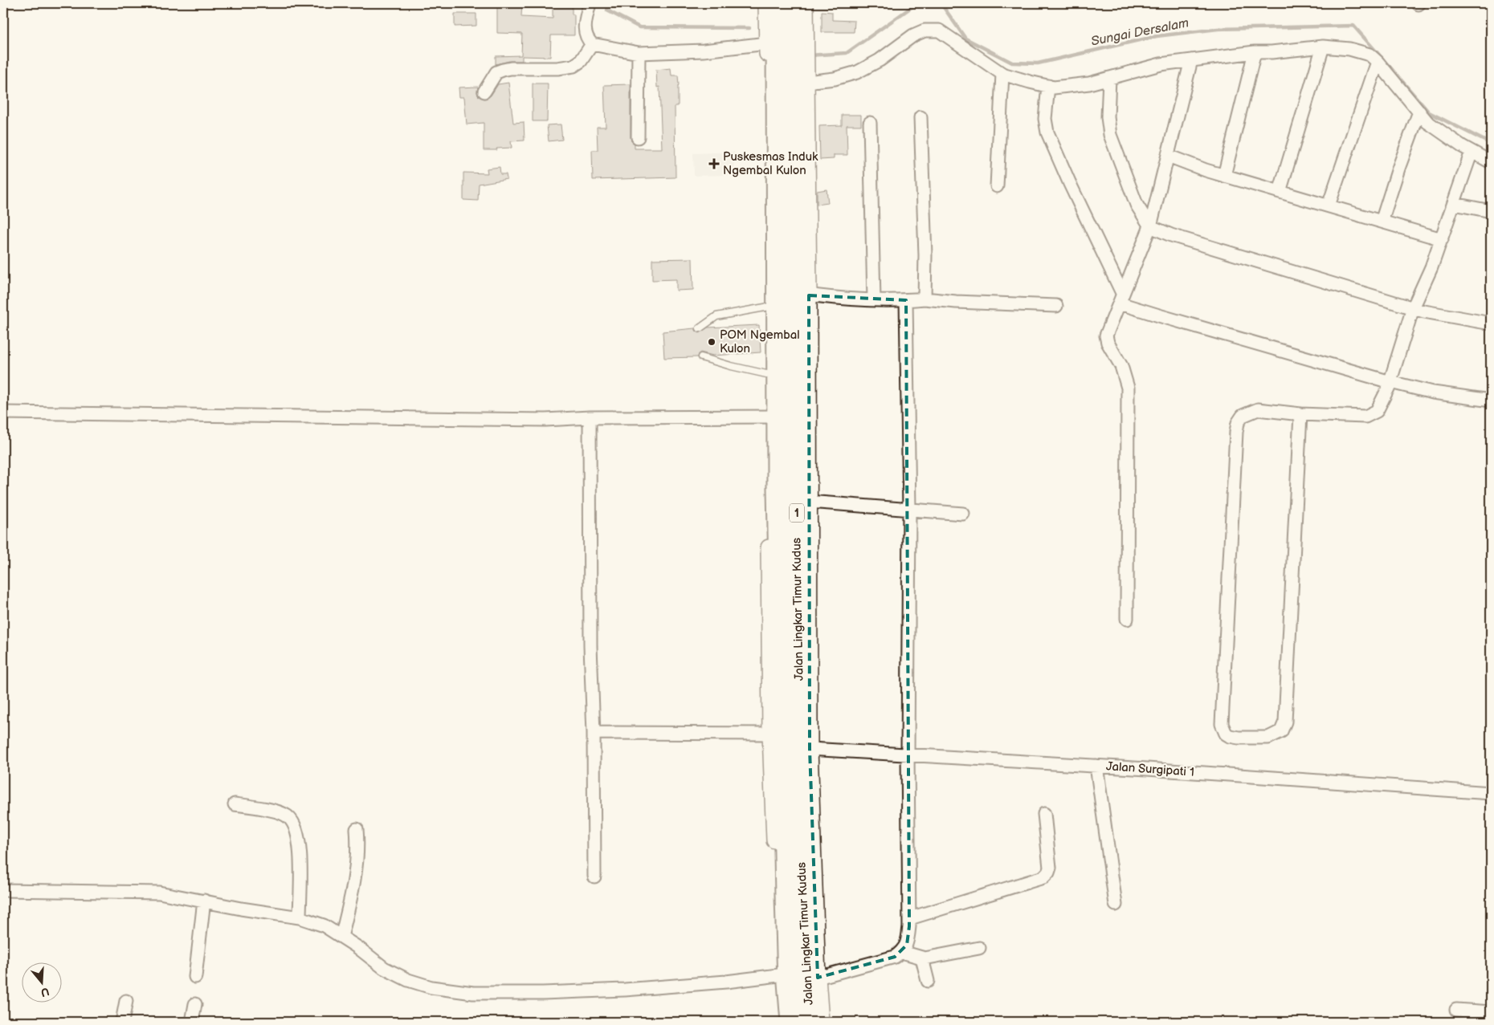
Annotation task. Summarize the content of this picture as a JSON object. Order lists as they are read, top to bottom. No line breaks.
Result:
{"streets":{"highway":["1","Jalan Lingkar Timur Kudus"],"street":["Jalan Surgipati 1"]},"water":["Sungai Dersalam"],"places":{"health":["Puskesmas Induk Ngembal Kulon"],"other":["POM Ngembal Kulon"]},"north":"bottom"}
